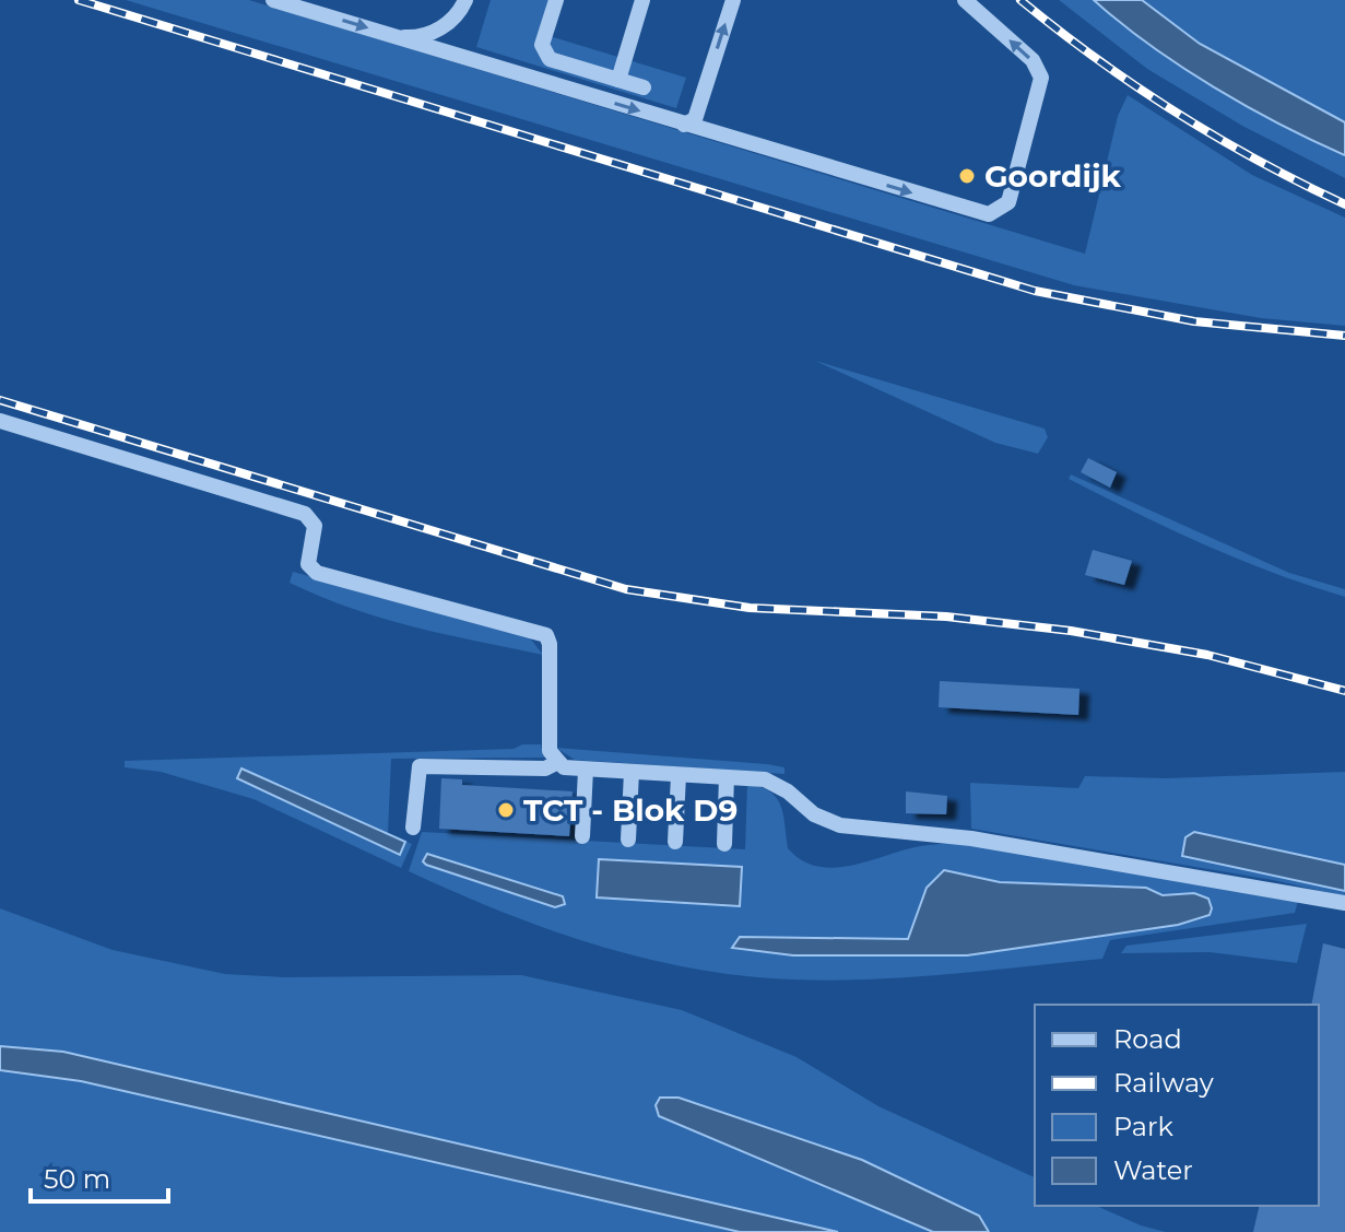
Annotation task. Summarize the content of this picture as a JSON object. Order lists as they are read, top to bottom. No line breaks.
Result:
{"places":["Goordijk","TCT - Blok D9"],"legend":["Road","Railway","Park","Water"],"scale_bar":"50 m"}
